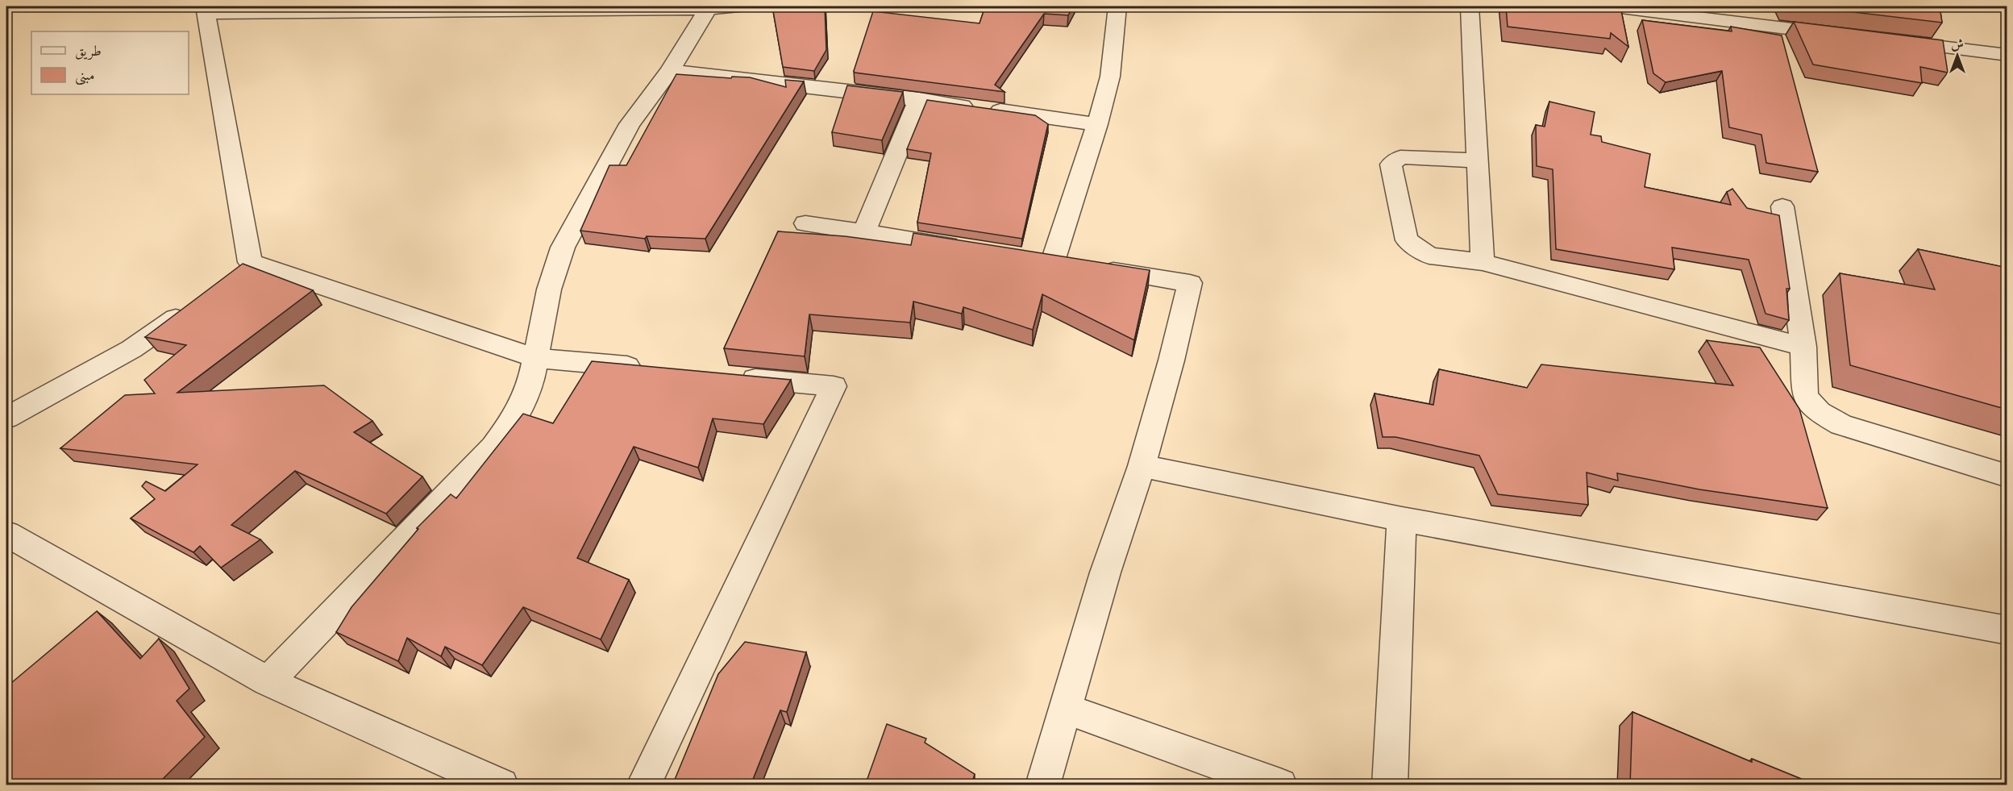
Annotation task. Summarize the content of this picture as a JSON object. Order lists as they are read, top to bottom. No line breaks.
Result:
{"legend":["طريق","مبنى"],"north":"top"}
